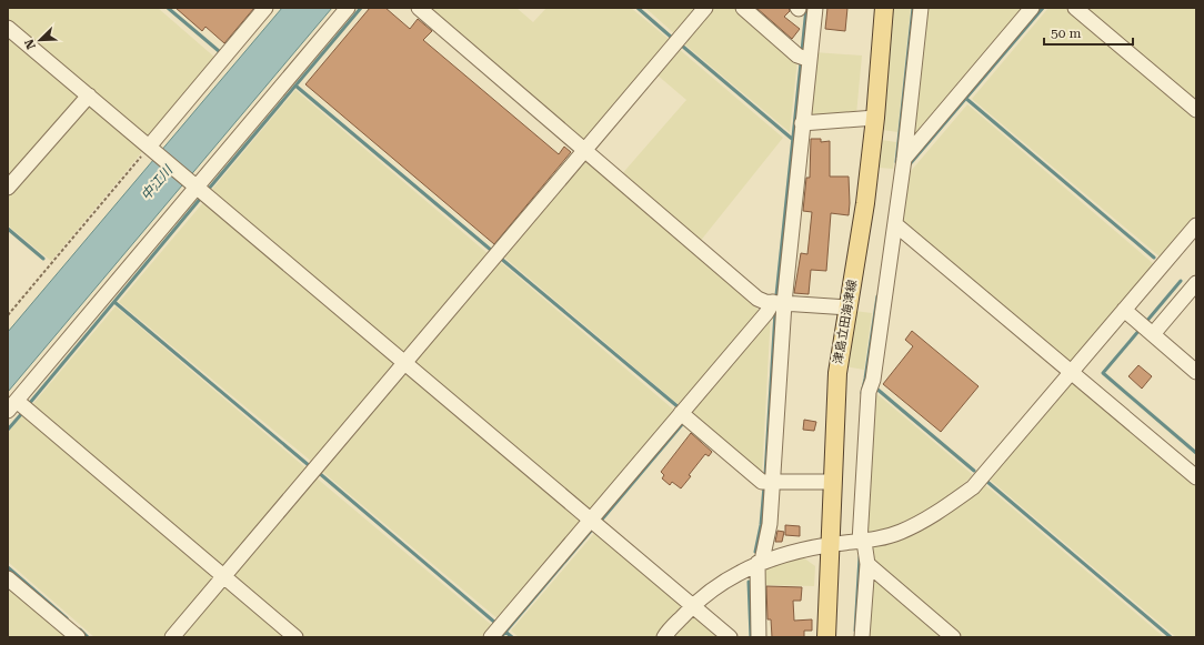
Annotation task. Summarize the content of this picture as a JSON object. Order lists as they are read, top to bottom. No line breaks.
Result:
{"streets":{"main road":["津島立田海津線"]},"water":["中江川"],"scale_bar":"50 m","north":"bottom left"}
